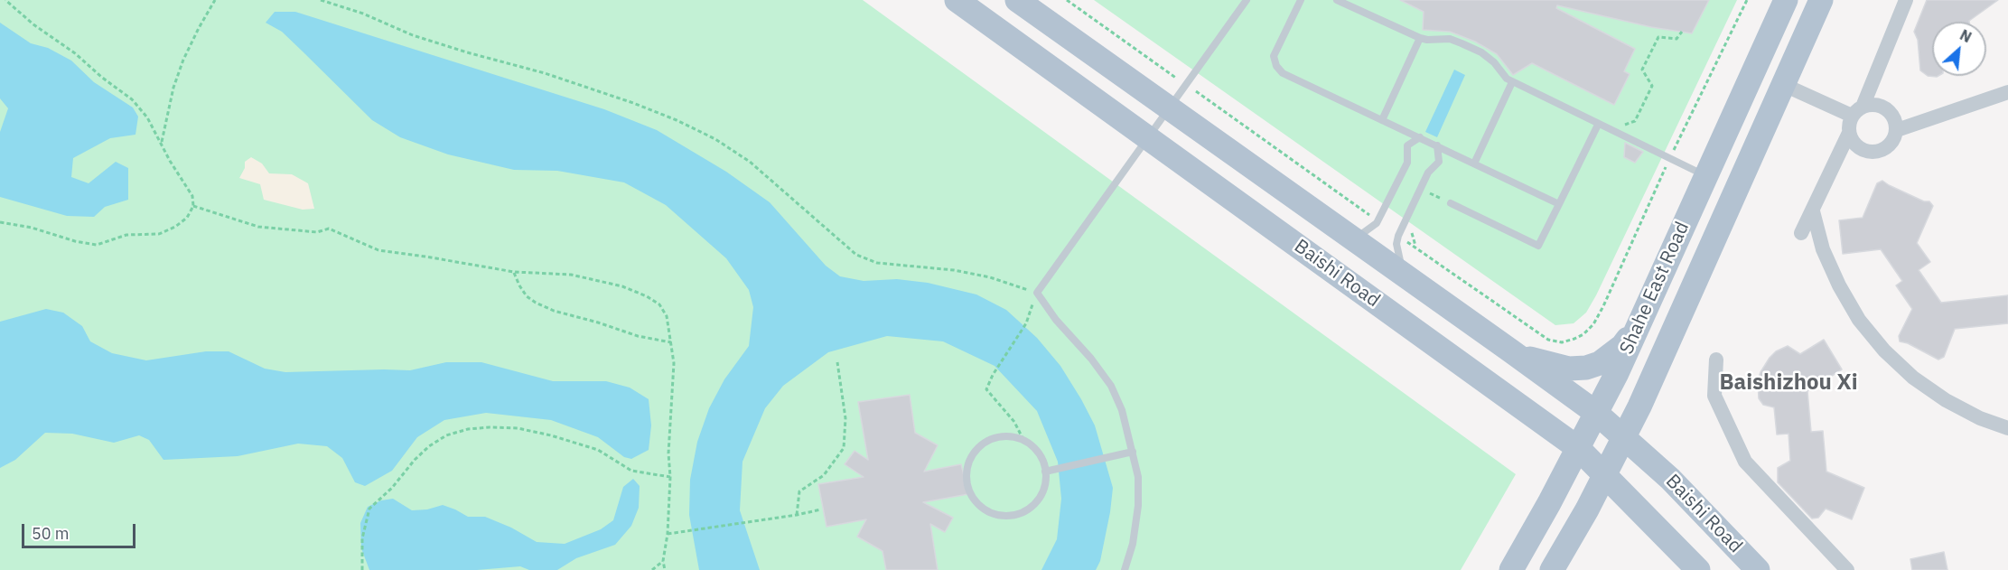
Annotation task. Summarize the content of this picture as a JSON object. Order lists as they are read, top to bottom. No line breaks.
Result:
{"streets":{"main road":["Baishi Road","Shahe East Road"]},"crossings":[["Baishi Road","Shahe East Road"]],"districts":["Baishizhou Xi"],"scale_bar":"50 m","north":"top right"}
